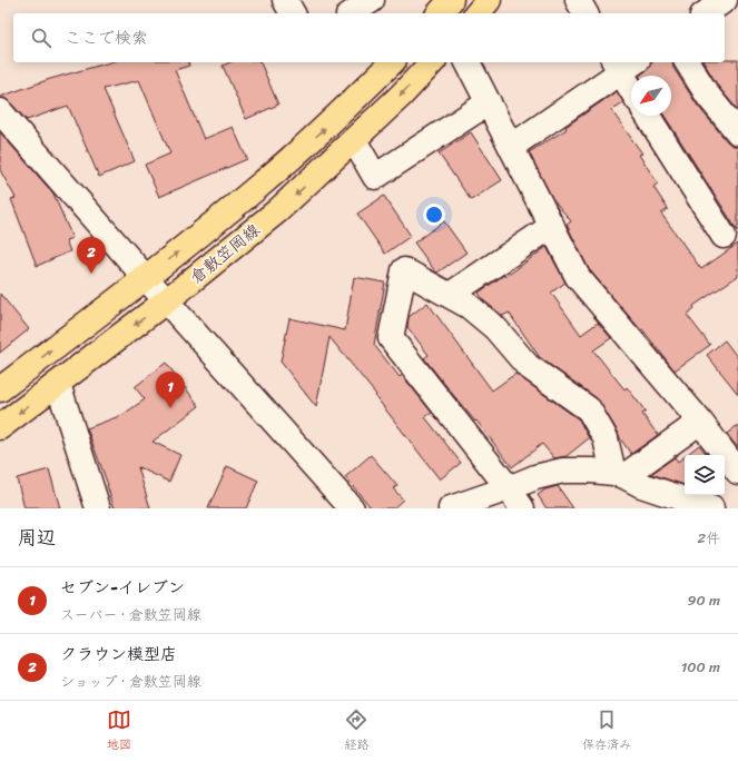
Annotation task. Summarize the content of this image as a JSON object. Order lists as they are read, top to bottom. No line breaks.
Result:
{"streets":{"main road":["倉敷笠岡線"]},"north":"bottom left","page":{"search":"ここで検索","pins":["2","1"],"heading":["周辺","2件"],"list":[{"mark":"1","name":"セブン-イレブン","note":"スーパー · 倉敷笠岡線","value":"90 m"},{"mark":"2","name":"クラウン模型店","note":"ショップ · 倉敷笠岡線","value":"100 m"}],"nav":["地図","経路","保存済み"]}}
